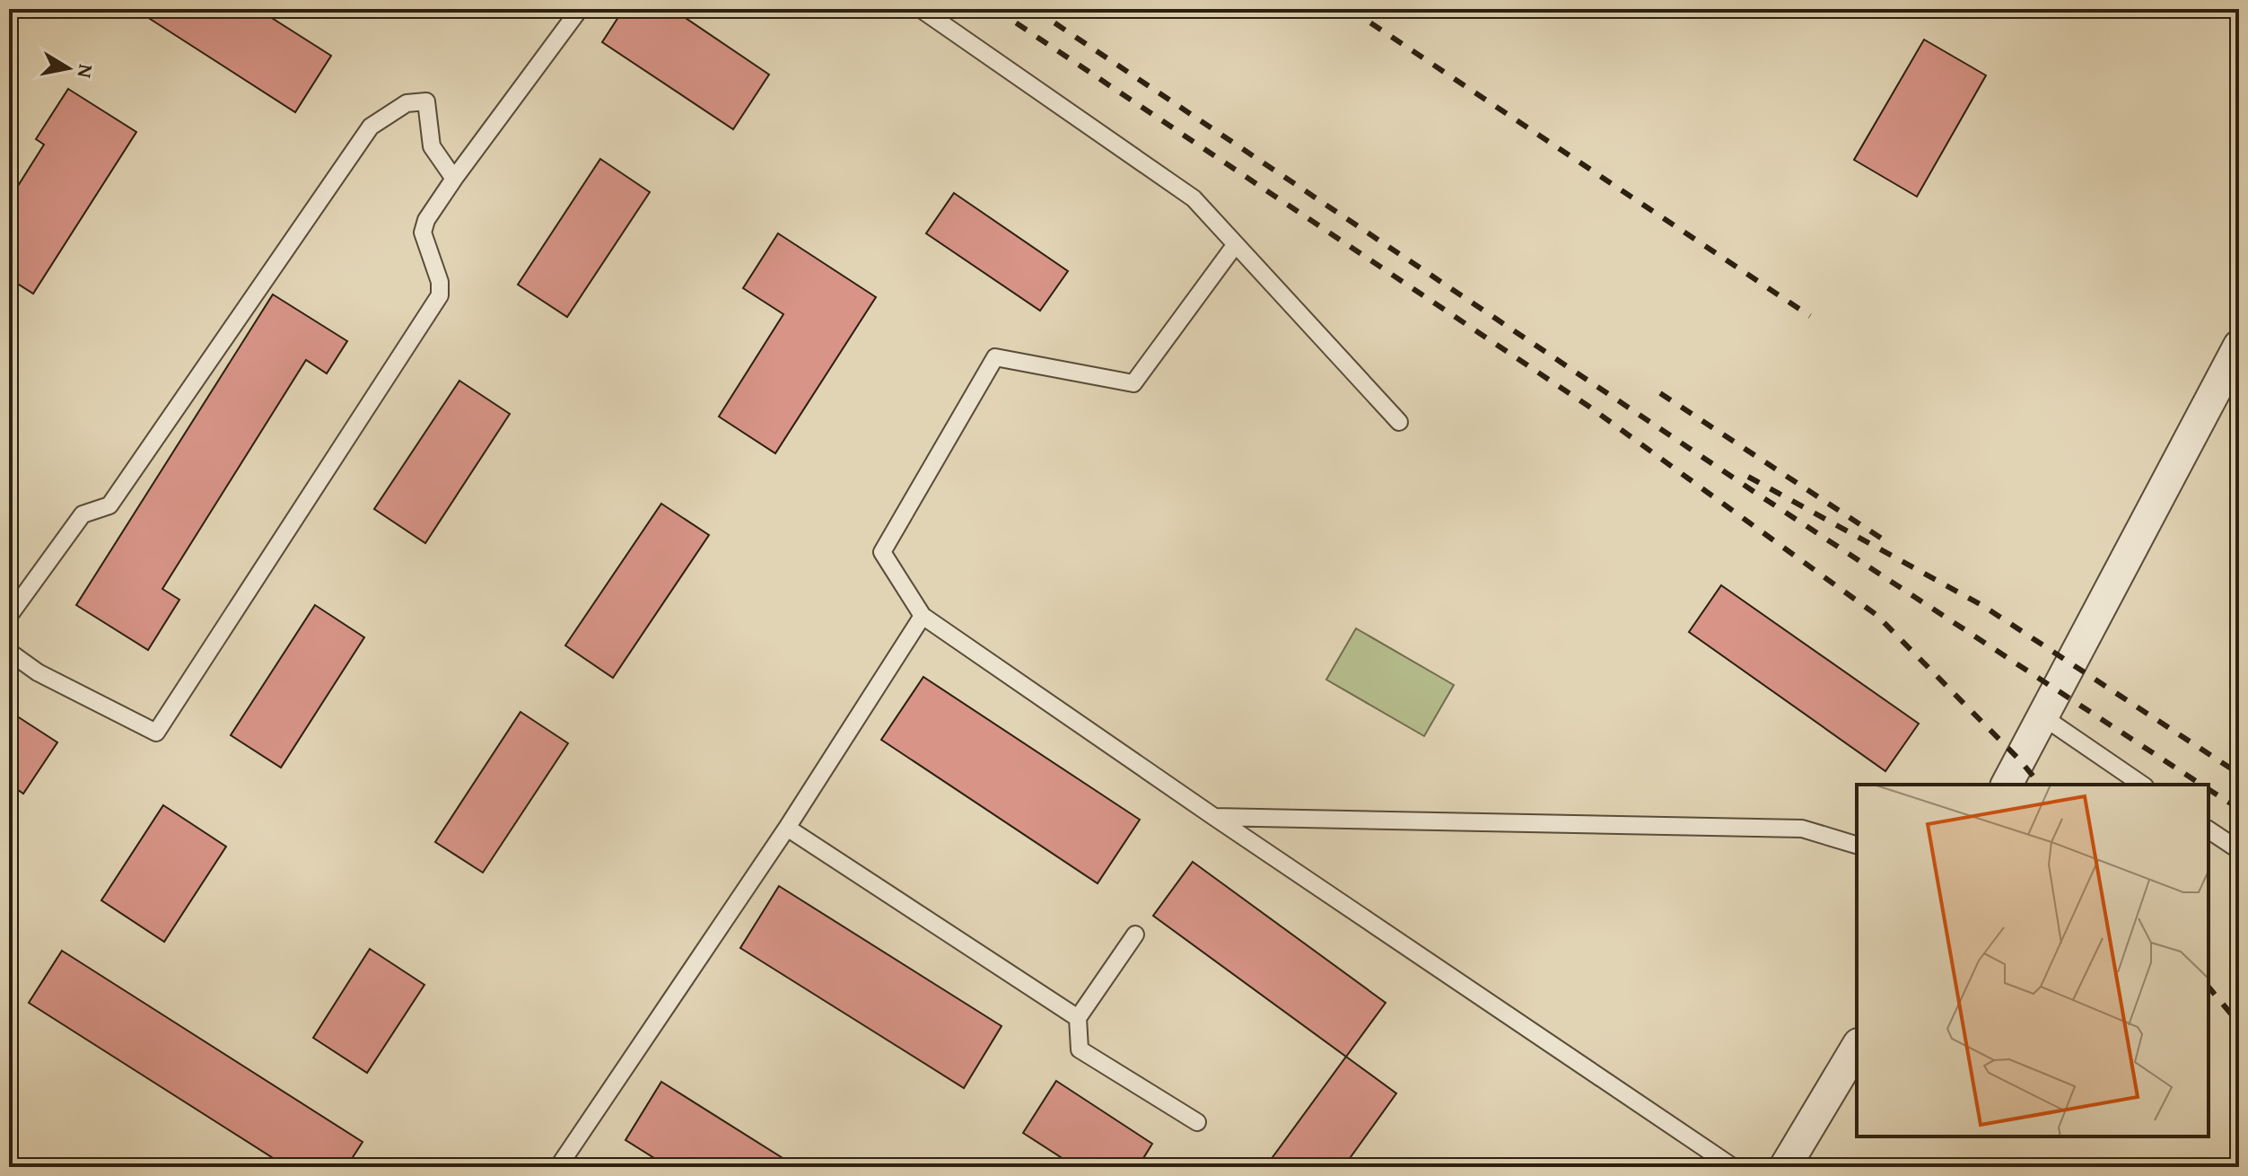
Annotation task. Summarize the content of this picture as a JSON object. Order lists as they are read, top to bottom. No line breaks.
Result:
{"north":"right"}
